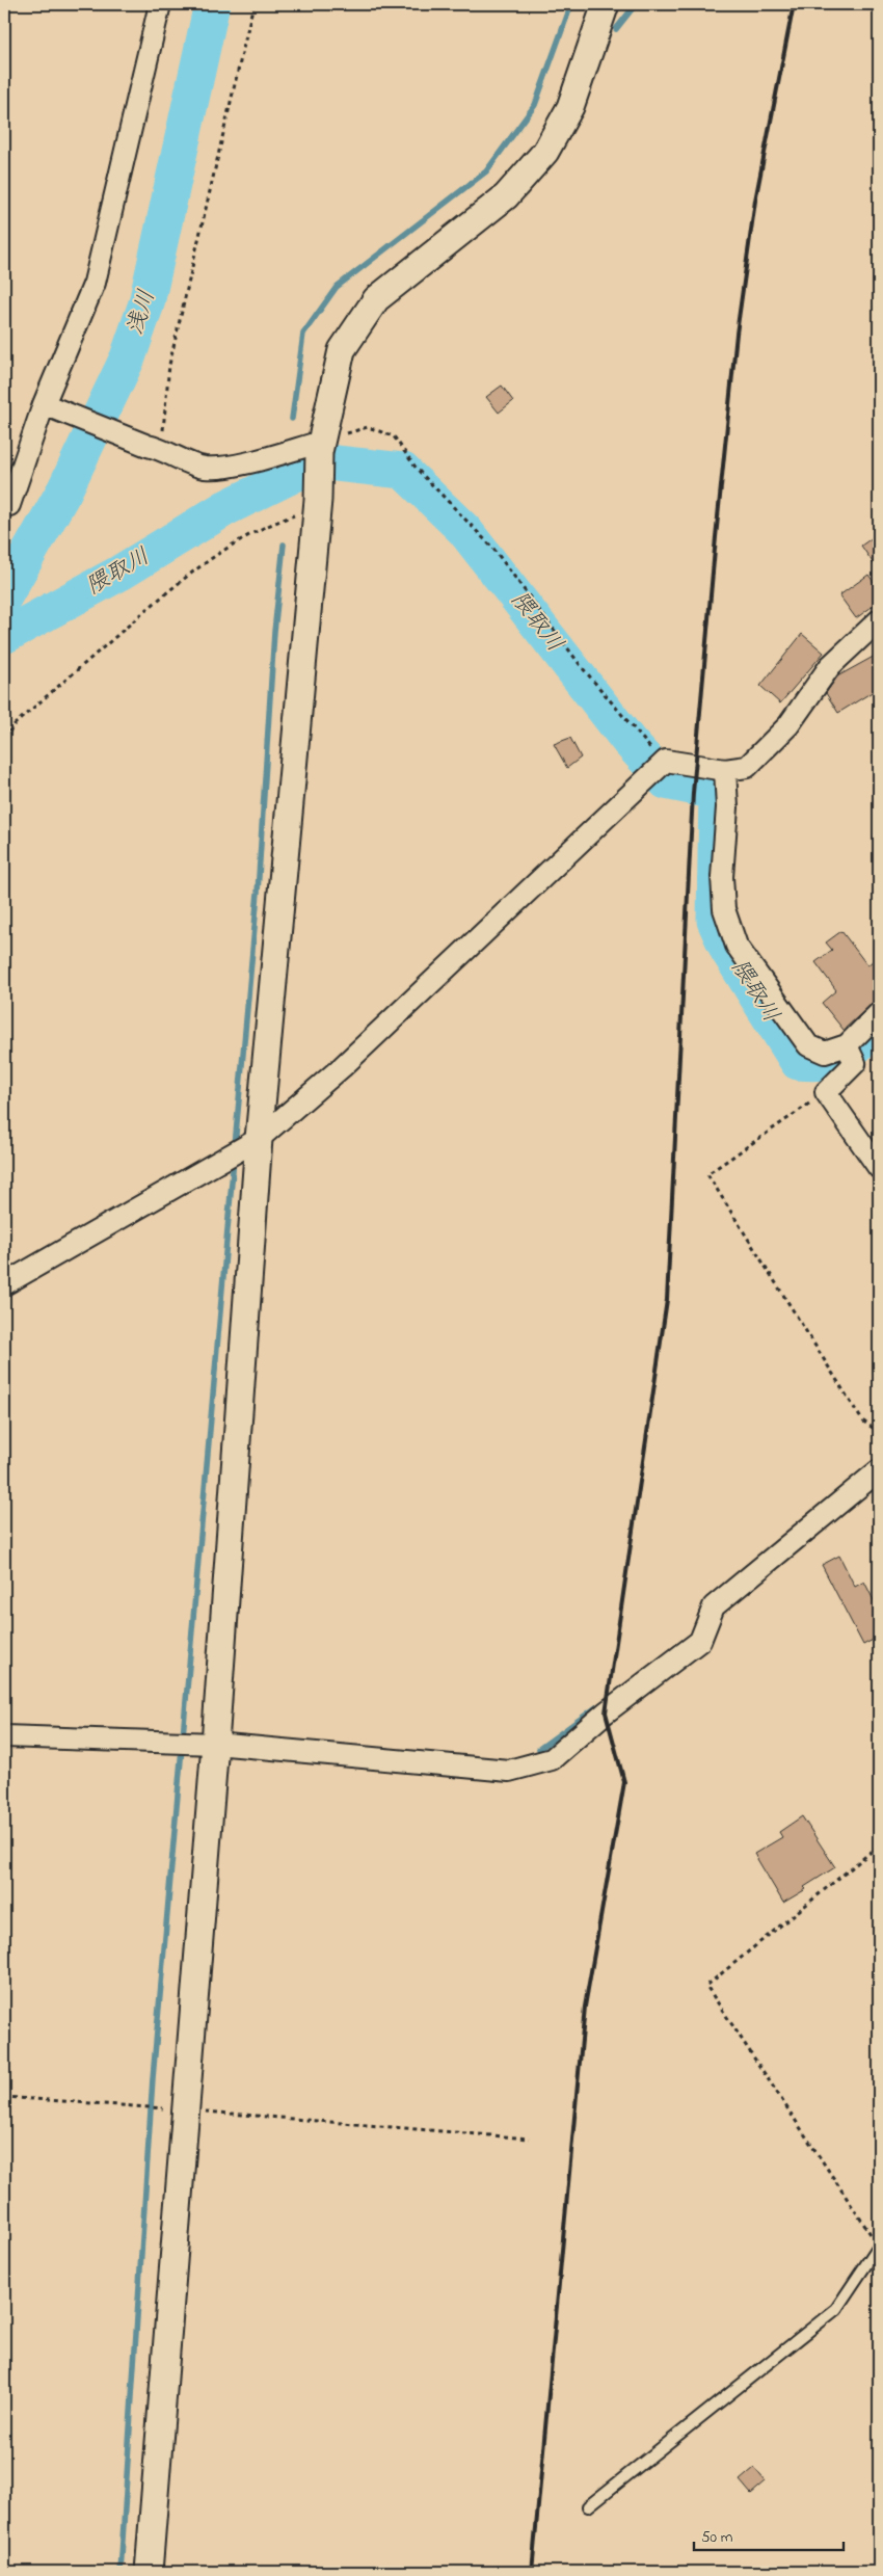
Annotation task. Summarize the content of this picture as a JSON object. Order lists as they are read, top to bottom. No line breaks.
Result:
{"water":["浅川","隈取川"],"scale_bar":"50 m"}
